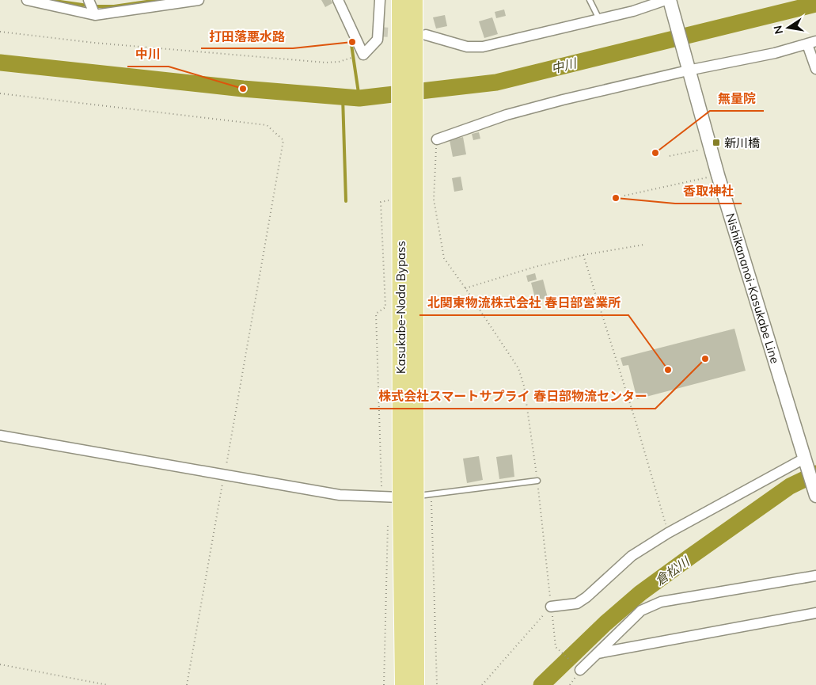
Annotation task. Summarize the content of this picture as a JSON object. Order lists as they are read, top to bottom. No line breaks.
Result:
{"streets":{"highway":["Kasukabe-Noda Bypass"],"main road":["Nishikananoi-Kasukabe Line"]},"water":["中川","倉松川"],"places":{"other":["打田落悪水路","中川","無量院","香取神社","株式会社スマートサプライ 春日部物流センター","北関東物流株式会社 春日部営業所"],"transit":["新川橋"]},"north":"left"}
